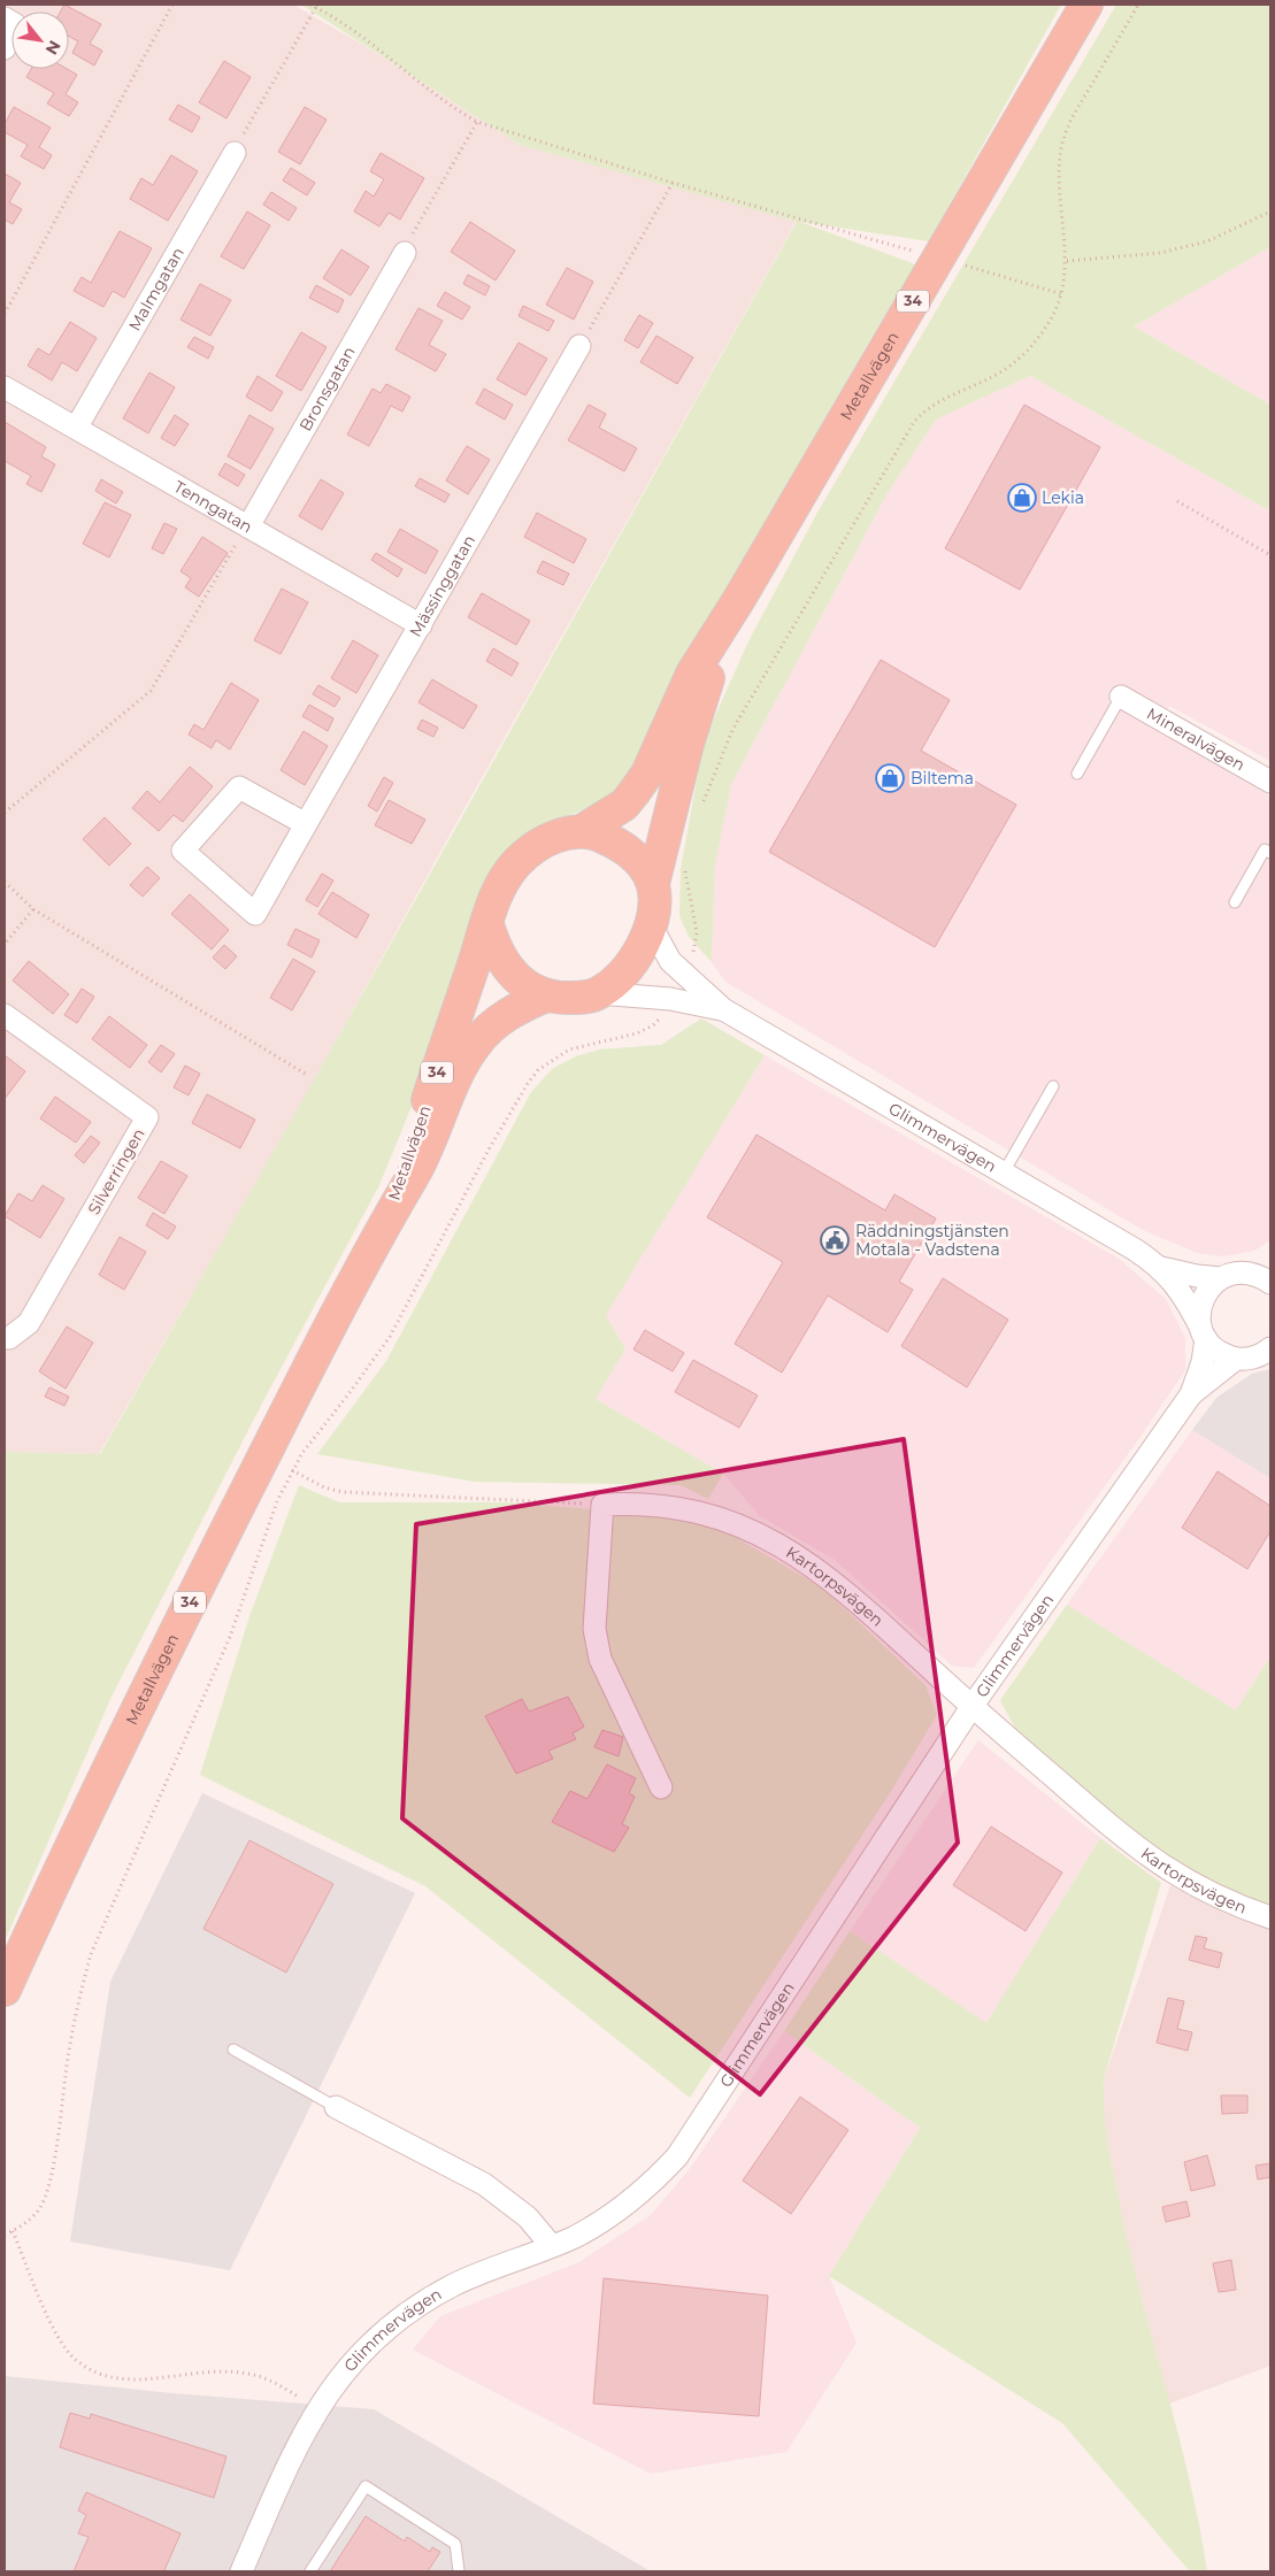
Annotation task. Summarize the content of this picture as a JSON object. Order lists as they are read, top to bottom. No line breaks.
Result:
{"streets":{"main road":["34","Metallvägen"],"street":["Malmgatan","Bronsgatan","Tenngatan","Mässinggatan","Mineralvägen","Glimmervägen","Silverringen","Kartorpsvägen"]},"crossings":[["Malmgatan","Tenngatan"],["34","Metallvägen"],["34","Glimmervägen"],["Metallvägen","Glimmervägen"],["Bronsgatan","Tenngatan"],["Tenngatan","Mässinggatan"],["Glimmervägen","Kartorpsvägen"]],"places":{"shop":["Lekia","Biltema"],"public building":["Räddningstjänsten Motala - Vadstena"]},"north":"bottom right"}
